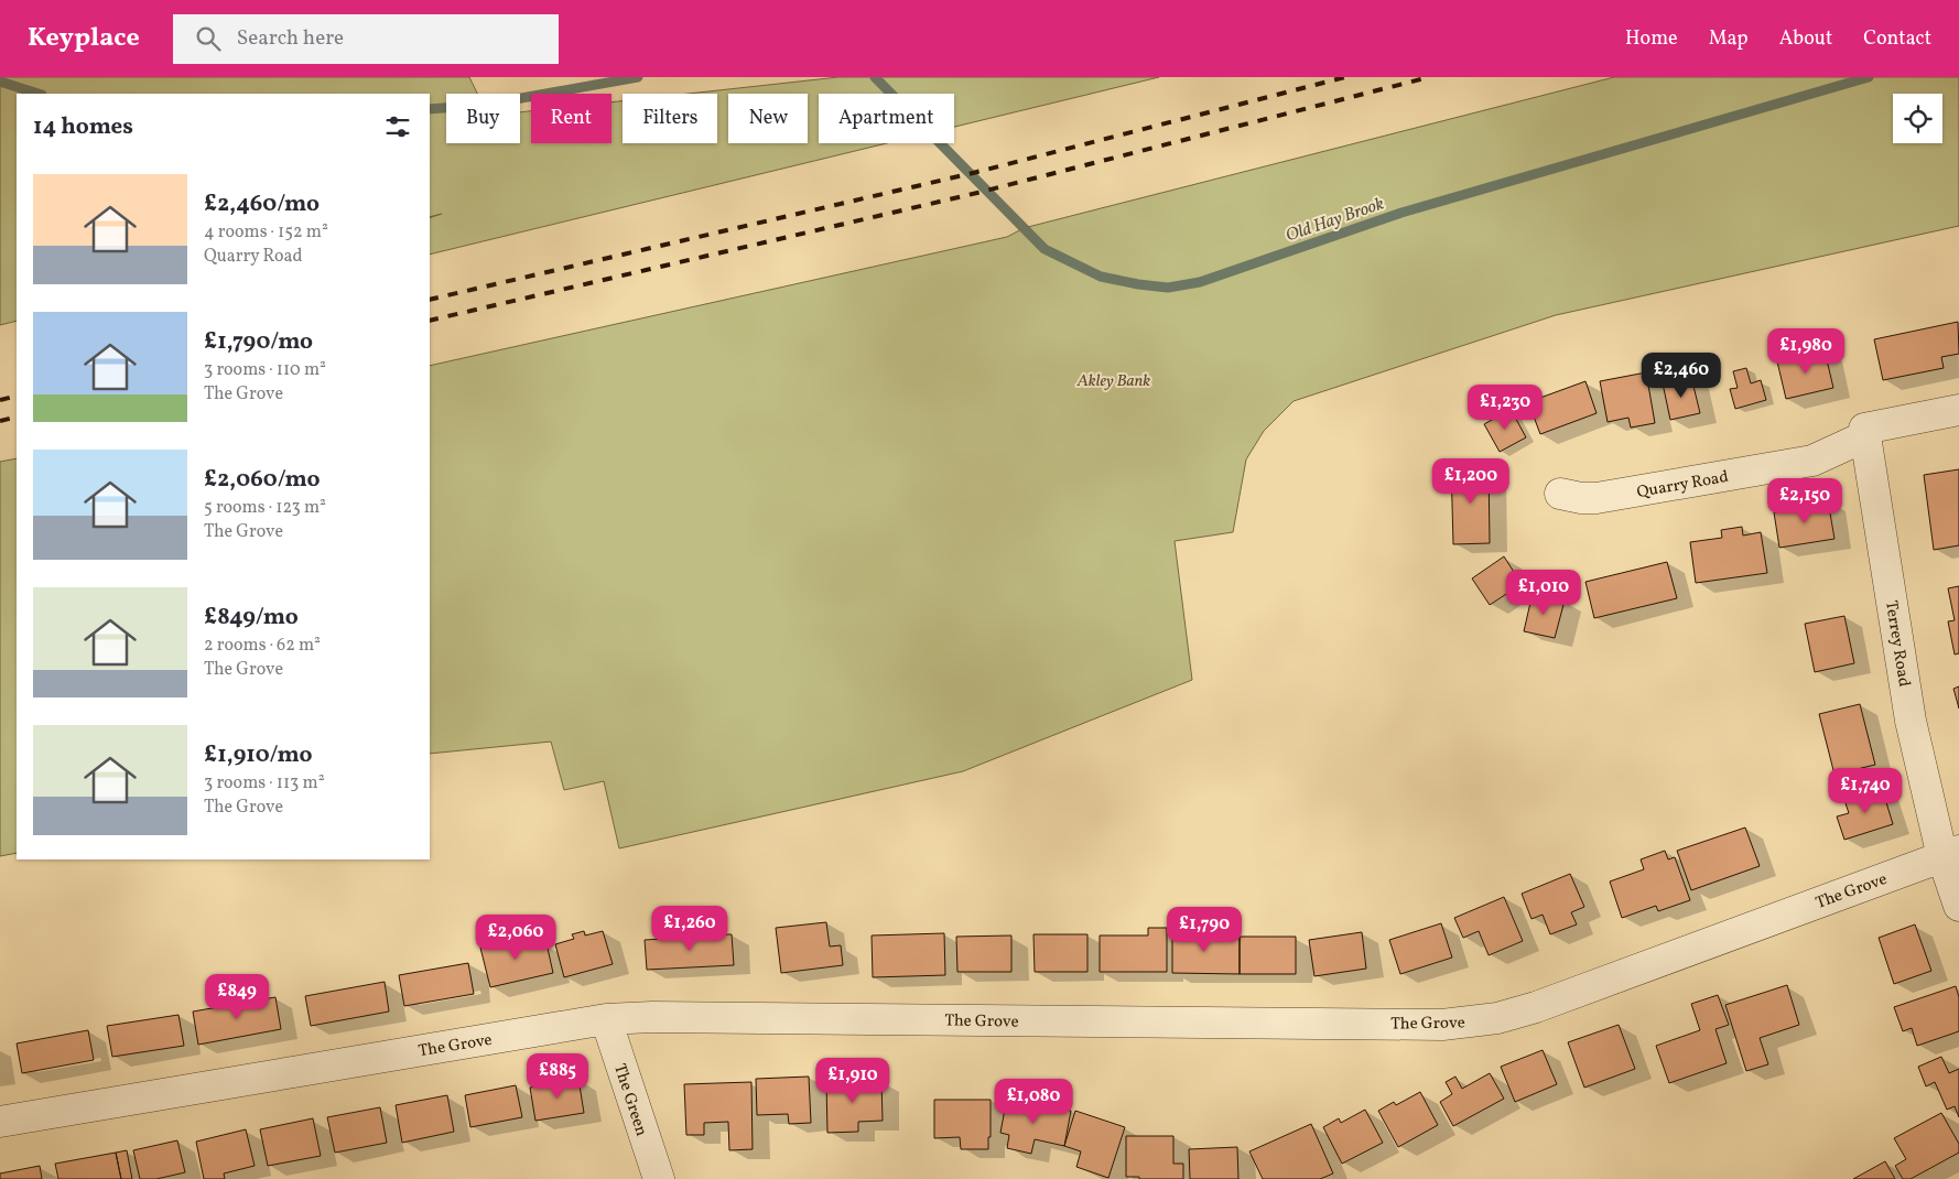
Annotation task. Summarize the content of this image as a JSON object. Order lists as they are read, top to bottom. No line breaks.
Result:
{"streets":{"street":["Quarry Road","Terrey Road","The Grove","The Green"]},"crossings":[["Quarry Road","Terrey Road"],["Terrey Road","The Grove"],["The Grove","The Green"]],"water":["Old Hay Brook"],"parks":["Akley Bank"],"page":{"header":"Keyplace","search":"Search here","nav":["Home","Map","About","Contact"],"chip":["Buy","Rent","Filters","New","Apartment"],"heading":"14 homes","list":[{"name":"£2,460/mo","note":"4 rooms · 152 m² · Quarry Road"},{"name":"£1,790/mo","note":"3 rooms · 110 m² · The Grove"},{"name":"£2,060/mo","note":"5 rooms · 123 m² · The Grove"},{"name":"£849/mo","note":"2 rooms · 62 m² · The Grove"},{"name":"£1,910/mo","note":"3 rooms · 113 m² · The Grove"}],"price":["£1,980","£2,460","£1,230","£1,200","£2,150","£1,010","£1,740","£1,260","£1,790","£2,060","£849","£885","£1,910","£1,080"]}}
